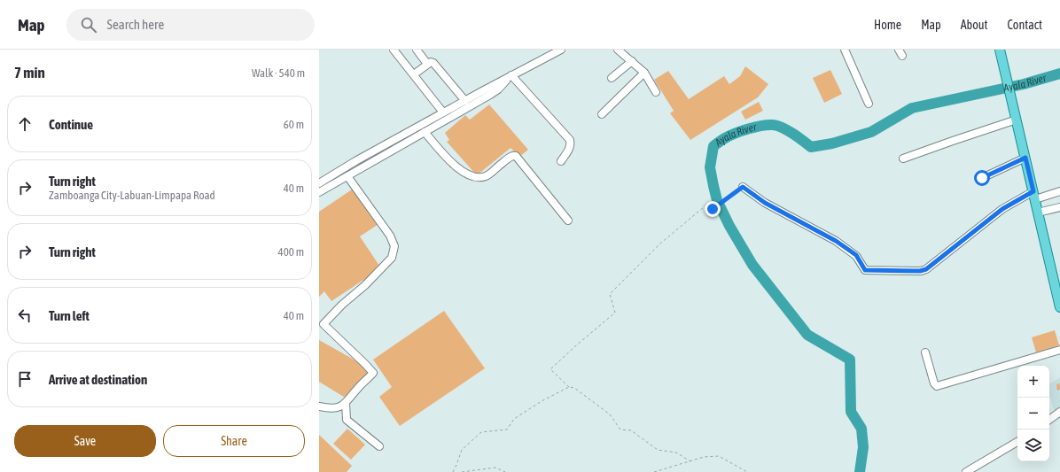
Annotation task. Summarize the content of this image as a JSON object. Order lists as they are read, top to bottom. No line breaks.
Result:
{"water":["Ayala River"],"page":{"header":"Map","search":"Search here","nav":["Home","Map","About","Contact"],"heading":["7 min","Walk · 540 m"],"list":[["Continue","60 m"],["Turn right","Zamboanga City-Labuan-Limpapa Road","40 m"],["Turn right","400 m"],["Turn left","40 m"],"Arrive at destination"],"map_buttons":["+","−"],"buttons":["Save","Share"]}}
